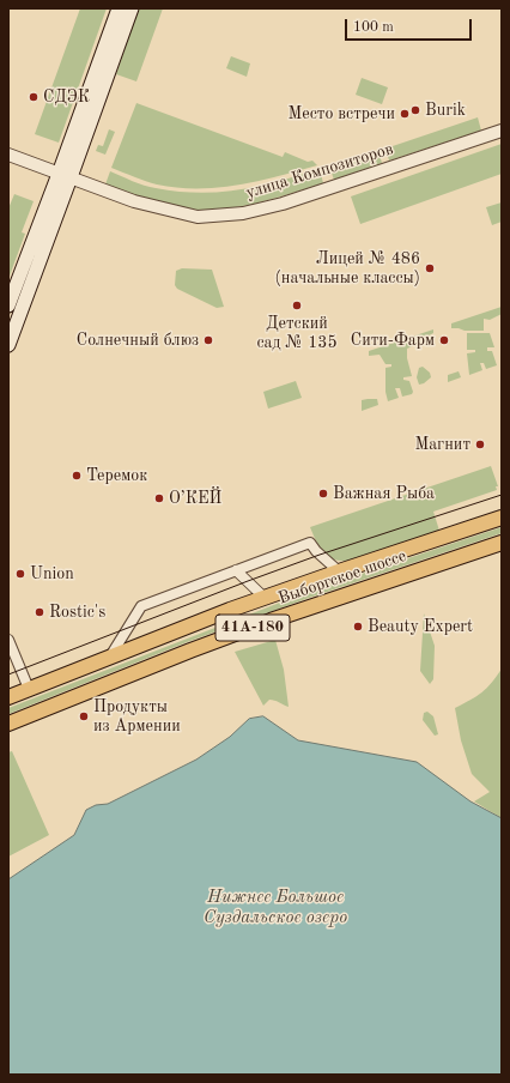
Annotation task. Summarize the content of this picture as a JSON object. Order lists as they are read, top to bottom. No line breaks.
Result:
{"streets":{"main road":["Выборгское шоссе","41А-180"],"street":["улица Композиторов"]},"water":["Нижнее Большое Суздальское озеро"],"places":["СДЭК","Burik","Место встречи","Лицей № 486 (начальные классы)","Детский сад № 135","Солнечный блюз","Сити-Фарм","Магнит","Теремок","Важная Рыба","О’КЕЙ","Union","Rostic's","Beauty Expert","Продукты из Армении"],"scale_bar":"100 m"}
